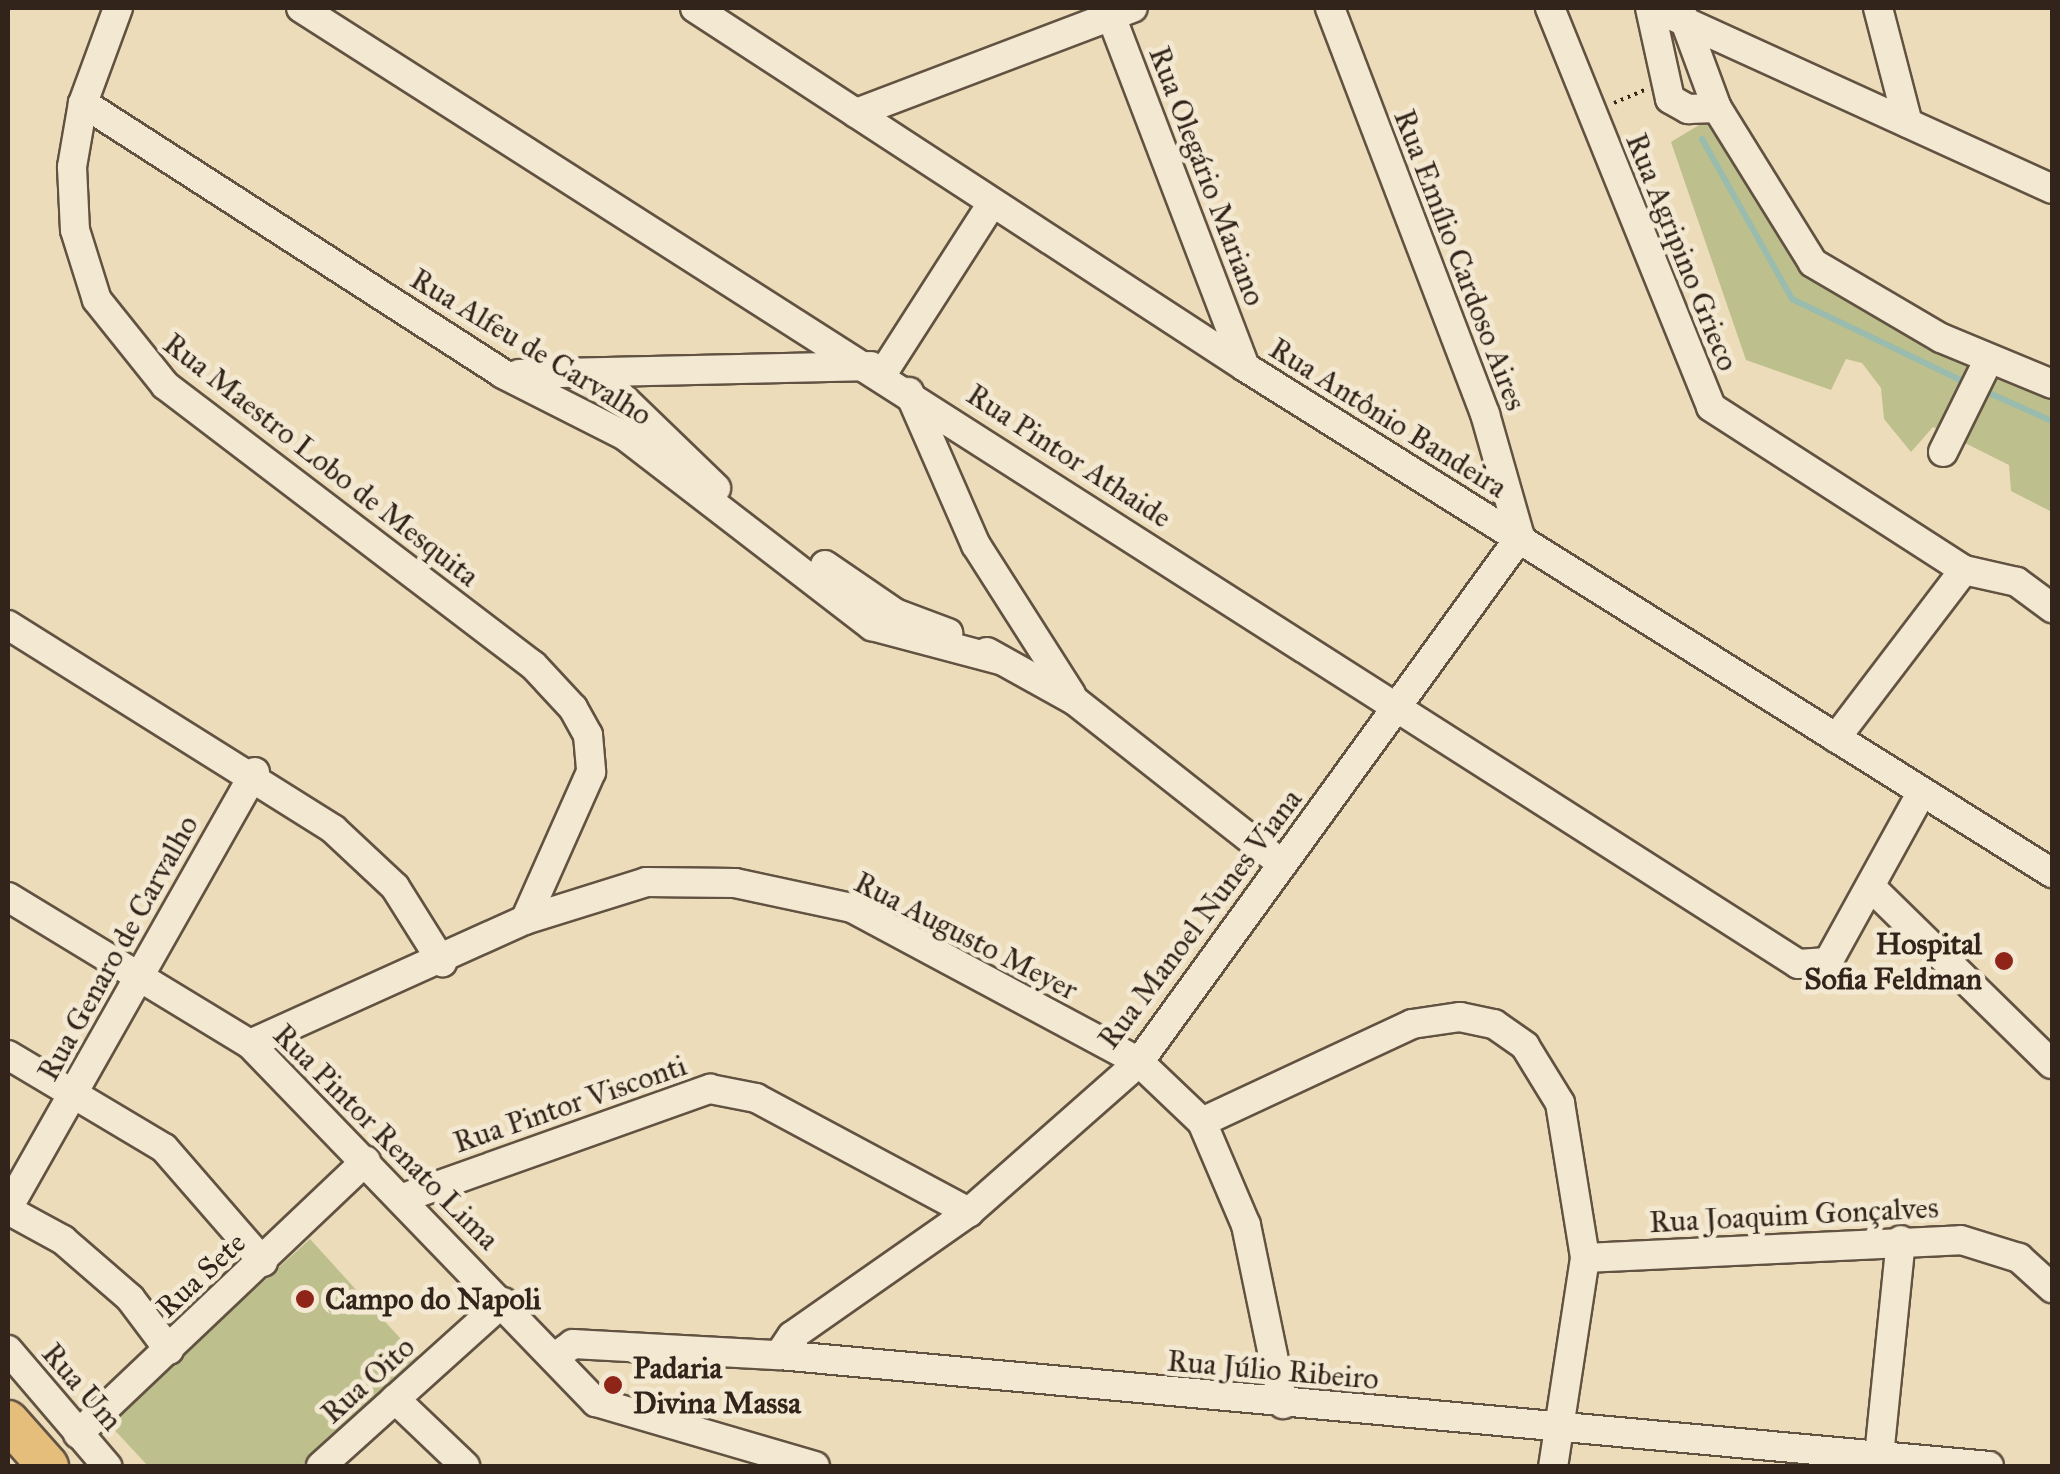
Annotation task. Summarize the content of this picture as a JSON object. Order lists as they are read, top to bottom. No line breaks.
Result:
{"streets":{"street":["Rua Olegário Mariano","Rua Agripino Grieco","Rua Emílio Cardoso Aires","Rua Alfeu de Carvalho","Rua Antônio Bandeira","Rua Pintor Athaide","Rua Maestro Lobo de Mesquita","Rua Manoel Nunes Viana","Rua Augusto Meyer","Rua Genaro de Carvalho","Rua Pintor Visconti","Rua Pintor Renato Lima","Rua Joaquim Gonçalves","Rua Sete","Rua Júlio Ribeiro","Rua Oito","Rua Um"]},"crossings":[["Rua Olegário Mariano","Rua Antônio Bandeira"],["Rua Emílio Cardoso Aires","Rua Antônio Bandeira"],["Rua Emílio Cardoso Aires","Rua Manoel Nunes Viana"],["Rua Alfeu de Carvalho","Rua Maestro Lobo de Mesquita"],["Rua Alfeu de Carvalho","Rua Manoel Nunes Viana"],["Rua Antônio Bandeira","Rua Manoel Nunes Viana"],["Rua Pintor Athaide","Rua Manoel Nunes Viana"],["Rua Maestro Lobo de Mesquita","Rua Augusto Meyer"],["Rua Manoel Nunes Viana","Rua Augusto Meyer"],["Rua Manoel Nunes Viana","Rua Pintor Visconti"],["Rua Manoel Nunes Viana","Rua Júlio Ribeiro"],["Rua Augusto Meyer","Rua Pintor Renato Lima"],["Rua Genaro de Carvalho","Rua Pintor Renato Lima"],["Rua Pintor Visconti","Rua Pintor Renato Lima"],["Rua Pintor Renato Lima","Rua Sete"],["Rua Pintor Renato Lima","Rua Júlio Ribeiro"],["Rua Pintor Renato Lima","Rua Oito"],["Rua Sete","Rua Um"]],"places":["Hospital Sofia Feldman","Campo do Napoli","Padaria Divina Massa"]}
